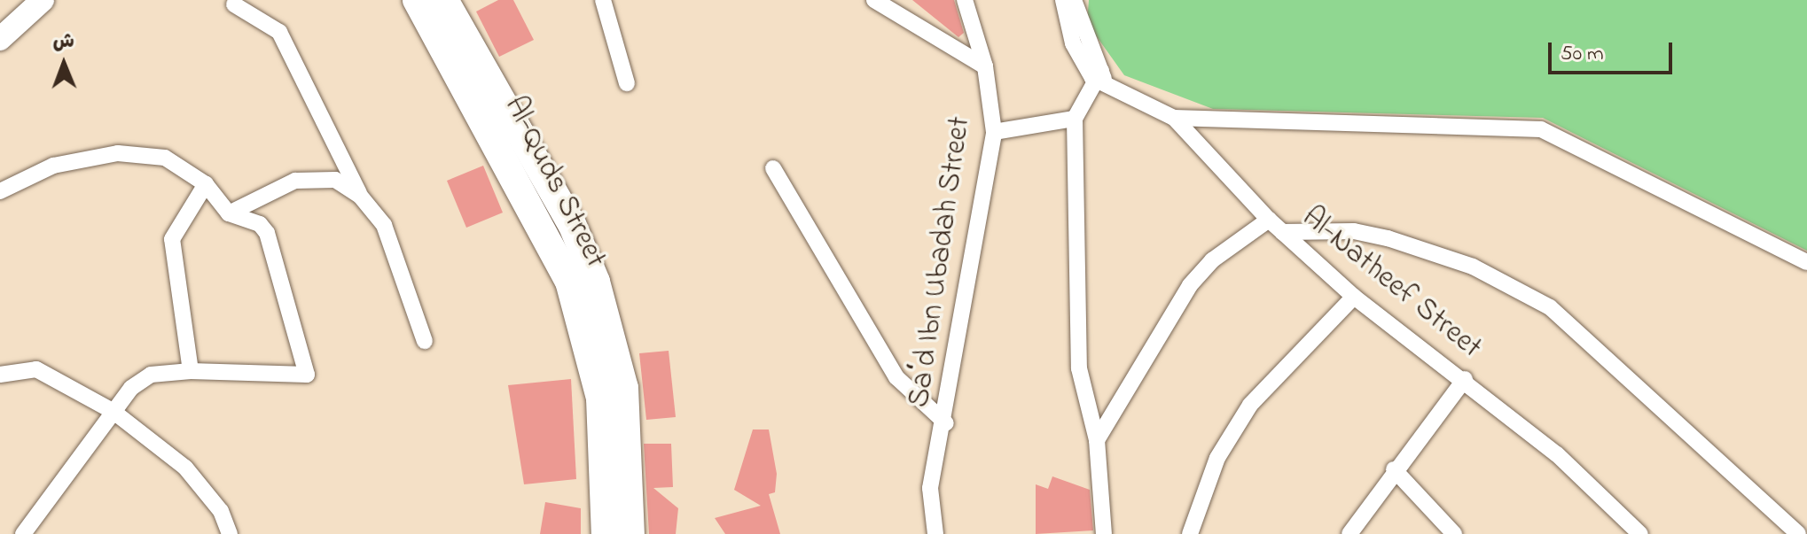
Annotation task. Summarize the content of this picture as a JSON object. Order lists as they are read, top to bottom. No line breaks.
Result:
{"streets":{"highway":["Al-Quds Street"],"street":["Saʻd Ibn Ubadah Street","Al-Natheef Street"]},"scale_bar":"50 m","north":"top"}
